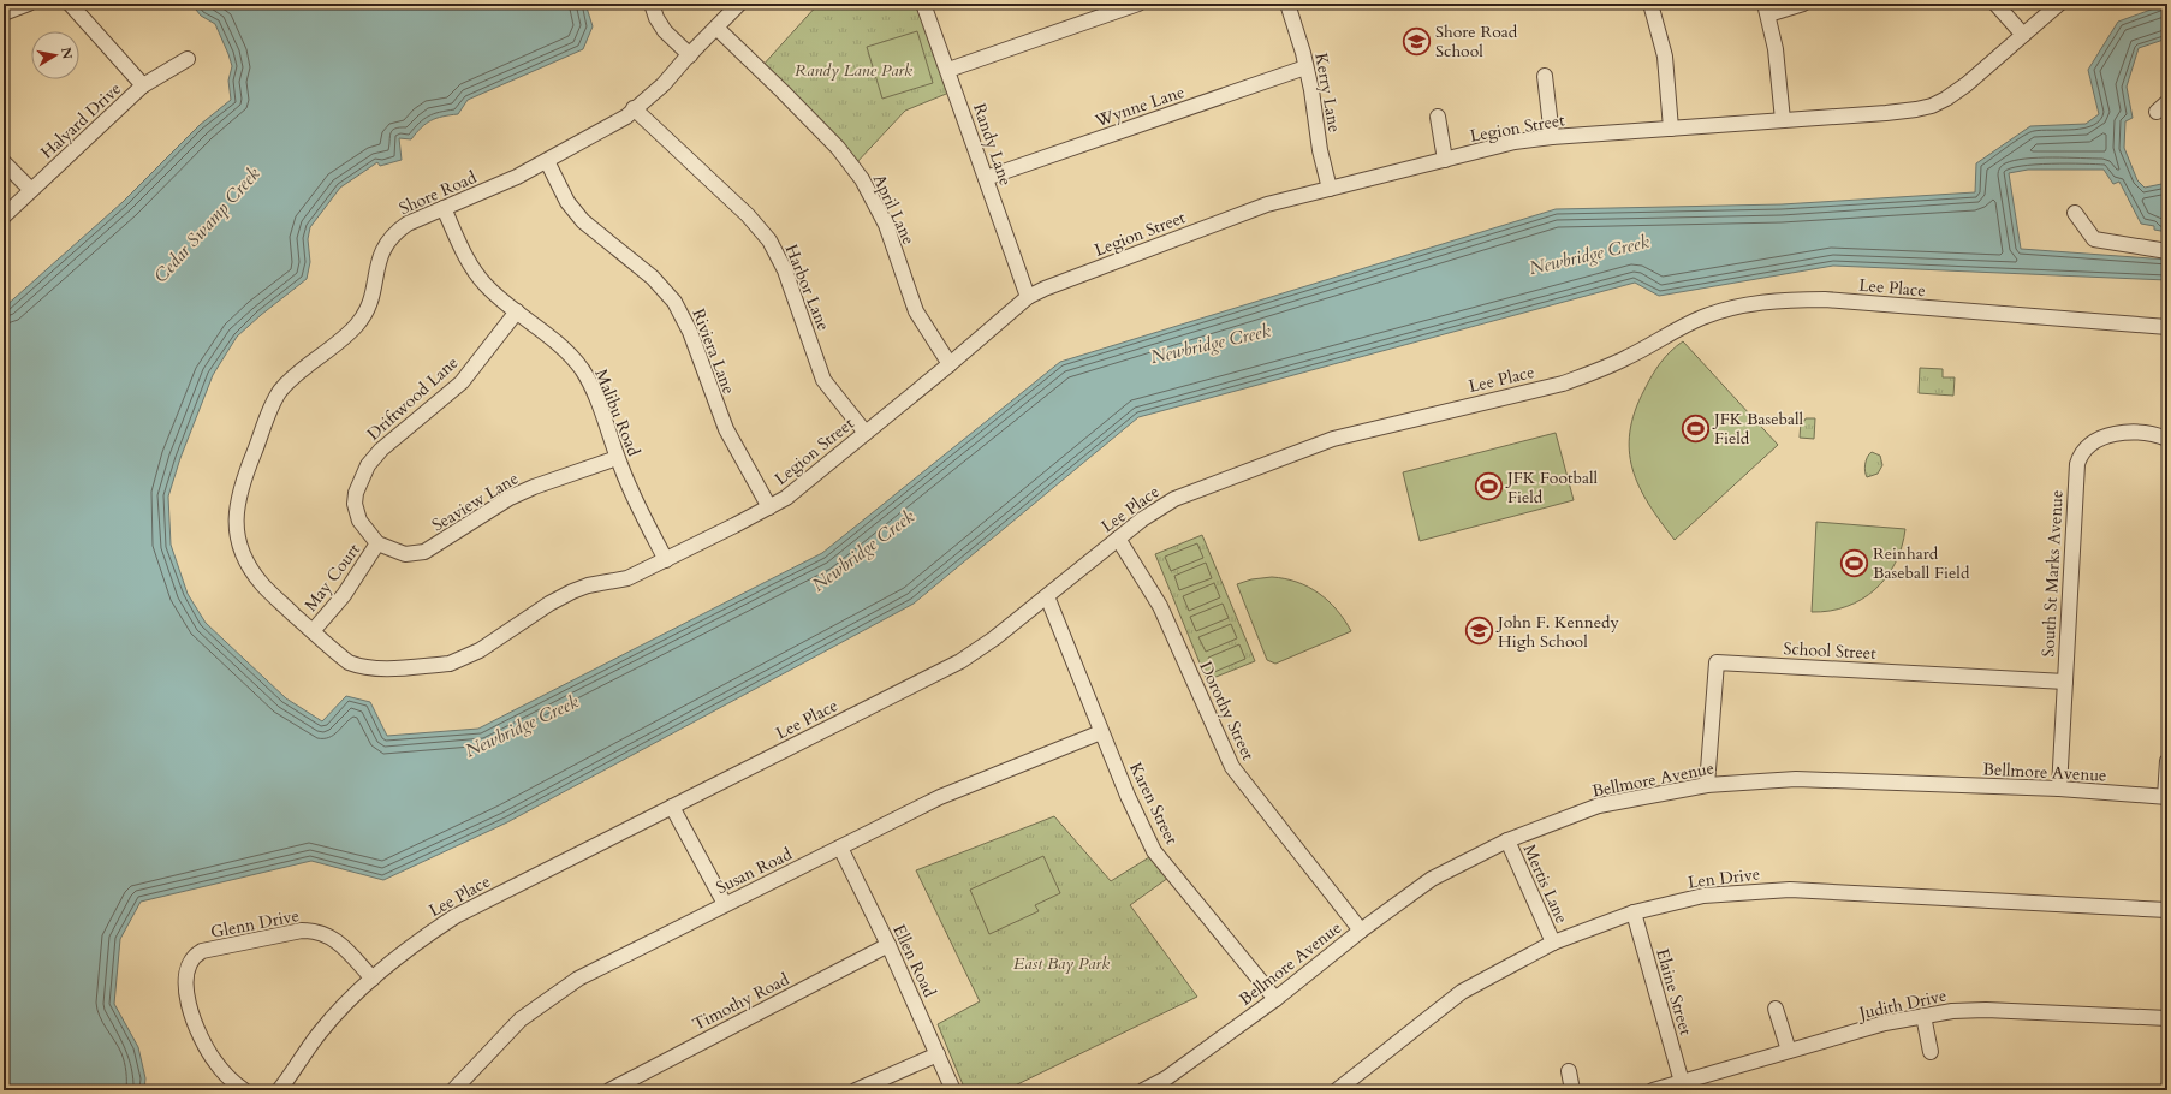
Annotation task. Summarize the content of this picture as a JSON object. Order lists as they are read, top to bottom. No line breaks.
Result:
{"streets":{"street":["Kerry Lane","Wynne Lane","Halyard Drive","Legion Street","Randy Lane","Shore Road","April Lane","Harbor Lane","Lee Place","Riviera Lane","Driftwood Lane","Malibu Road","Seaview Lane","South St Marks Avenue","May Court","School Street","Dorothy Street","Bellmore Avenue","Karen Street","Susan Road","Len Drive","Mertis Lane","Glenn Drive","Ellen Road","Elaine Street","Timothy Road","Judith Drive"]},"crossings":[["Kerry Lane","Wynne Lane"],["Kerry Lane","Legion Street"],["Wynne Lane","Randy Lane"],["Legion Street","Randy Lane"],["Legion Street","Shore Road"],["Legion Street","April Lane"],["Legion Street","Harbor Lane"],["Legion Street","Riviera Lane"],["Legion Street","Malibu Road"],["Legion Street","May Court"],["Shore Road","April Lane"],["Shore Road","Harbor Lane"],["Shore Road","Riviera Lane"],["Shore Road","Malibu Road"],["Shore Road","May Court"],["Lee Place","Dorothy Street"],["Lee Place","Karen Street"],["Lee Place","Glenn Drive"],["Driftwood Lane","Malibu Road"],["Driftwood Lane","Seaview Lane"],["Driftwood Lane","May Court"],["Malibu Road","Seaview Lane"],["Seaview Lane","May Court"],["South St Marks Avenue","School Street"],["South St Marks Avenue","Bellmore Avenue"],["School Street","Bellmore Avenue"],["Dorothy Street","Bellmore Avenue"],["Bellmore Avenue","Karen Street"],["Bellmore Avenue","Mertis Lane"],["Karen Street","Susan Road"],["Susan Road","Ellen Road"],["Len Drive","Mertis Lane"],["Len Drive","Elaine Street"],["Ellen Road","Timothy Road"],["Elaine Street","Judith Drive"]],"water":["Cedar Swamp Creek","Newbridge Creek"],"parks":["Randy Lane Park","East Bay Park"],"places":{"school or university":["Shore Road School","John F. Kennedy High School"],"sports":["JFK Baseball Field","JFK Football Field","Reinhard Baseball Field"]},"north":"right"}
